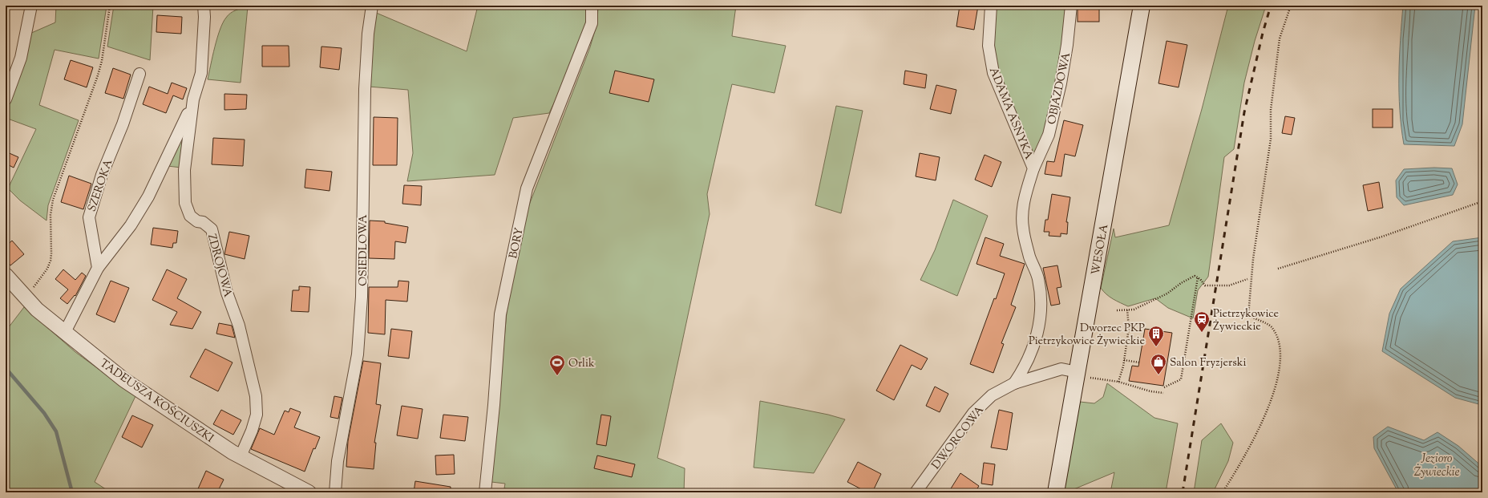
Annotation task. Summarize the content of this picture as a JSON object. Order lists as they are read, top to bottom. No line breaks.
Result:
{"streets":{"main road":["WESOŁA"],"street":["OBJAZDOWA","ADAMA ASNYKA","SZEROKA","BORY","OSIEDLOWA","ZDROJOWA","TADEUSZA KOŚCIUSZKI","DWORCOWA"]},"crossings":[["OBJAZDOWA","ADAMA ASNYKA"],["ADAMA ASNYKA","DWORCOWA"],["WESOŁA","DWORCOWA"],["ZDROJOWA","TADEUSZA KOŚCIUSZKI"]],"water":["Jezioro Żywieckie"],"places":{"station":["Pietrzykowice Żywieckie"],"building":["Dworzec PKP Pietrzykowice Żywieckie"],"shop":["Salon Fryzjerski"],"sports":["Orlik"]}}
